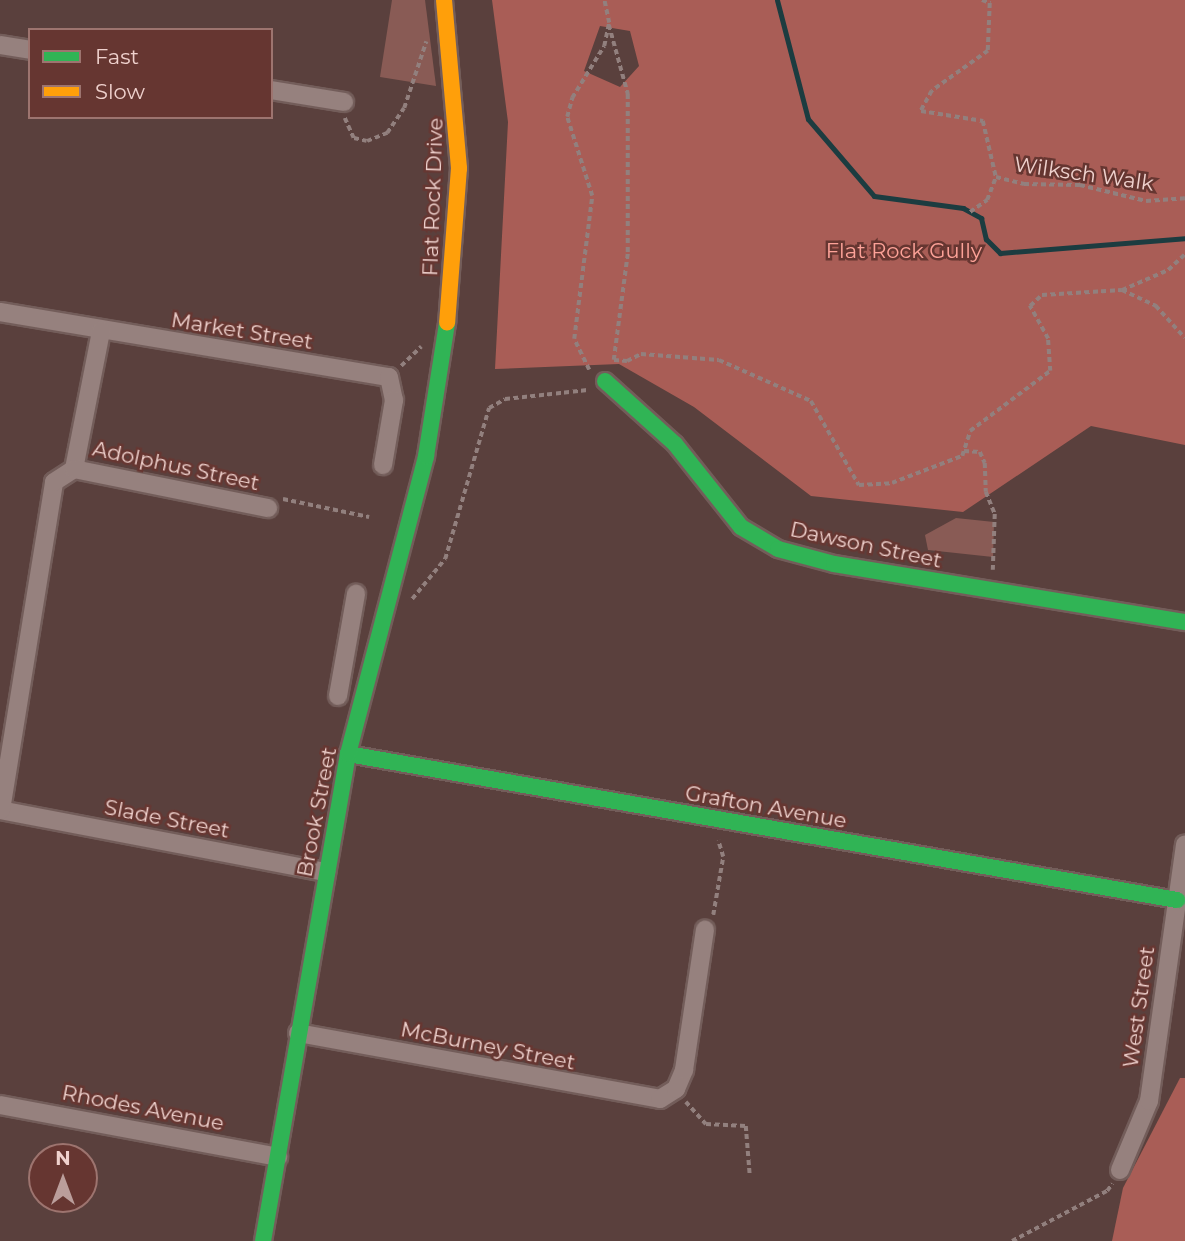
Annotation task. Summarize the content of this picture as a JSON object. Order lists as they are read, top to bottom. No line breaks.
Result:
{"streets":{"street":["Flat Rock Drive","Market Street","Adolphus Street","Dawson Street","Grafton Avenue","Brook Street","Slade Street","West Street","McBurney Street","Rhodes Avenue"],"path":["Wilksch Walk"]},"crossings":[["Flat Rock Drive","Brook Street"],["Market Street","Adolphus Street"],["Adolphus Street","Slade Street"],["Grafton Avenue","Brook Street"],["Grafton Avenue","West Street"],["Brook Street","Slade Street"],["Brook Street","McBurney Street"],["Brook Street","Rhodes Avenue"]],"parks":["Flat Rock Gully"],"legend":["Fast","Slow"],"north":"top"}
